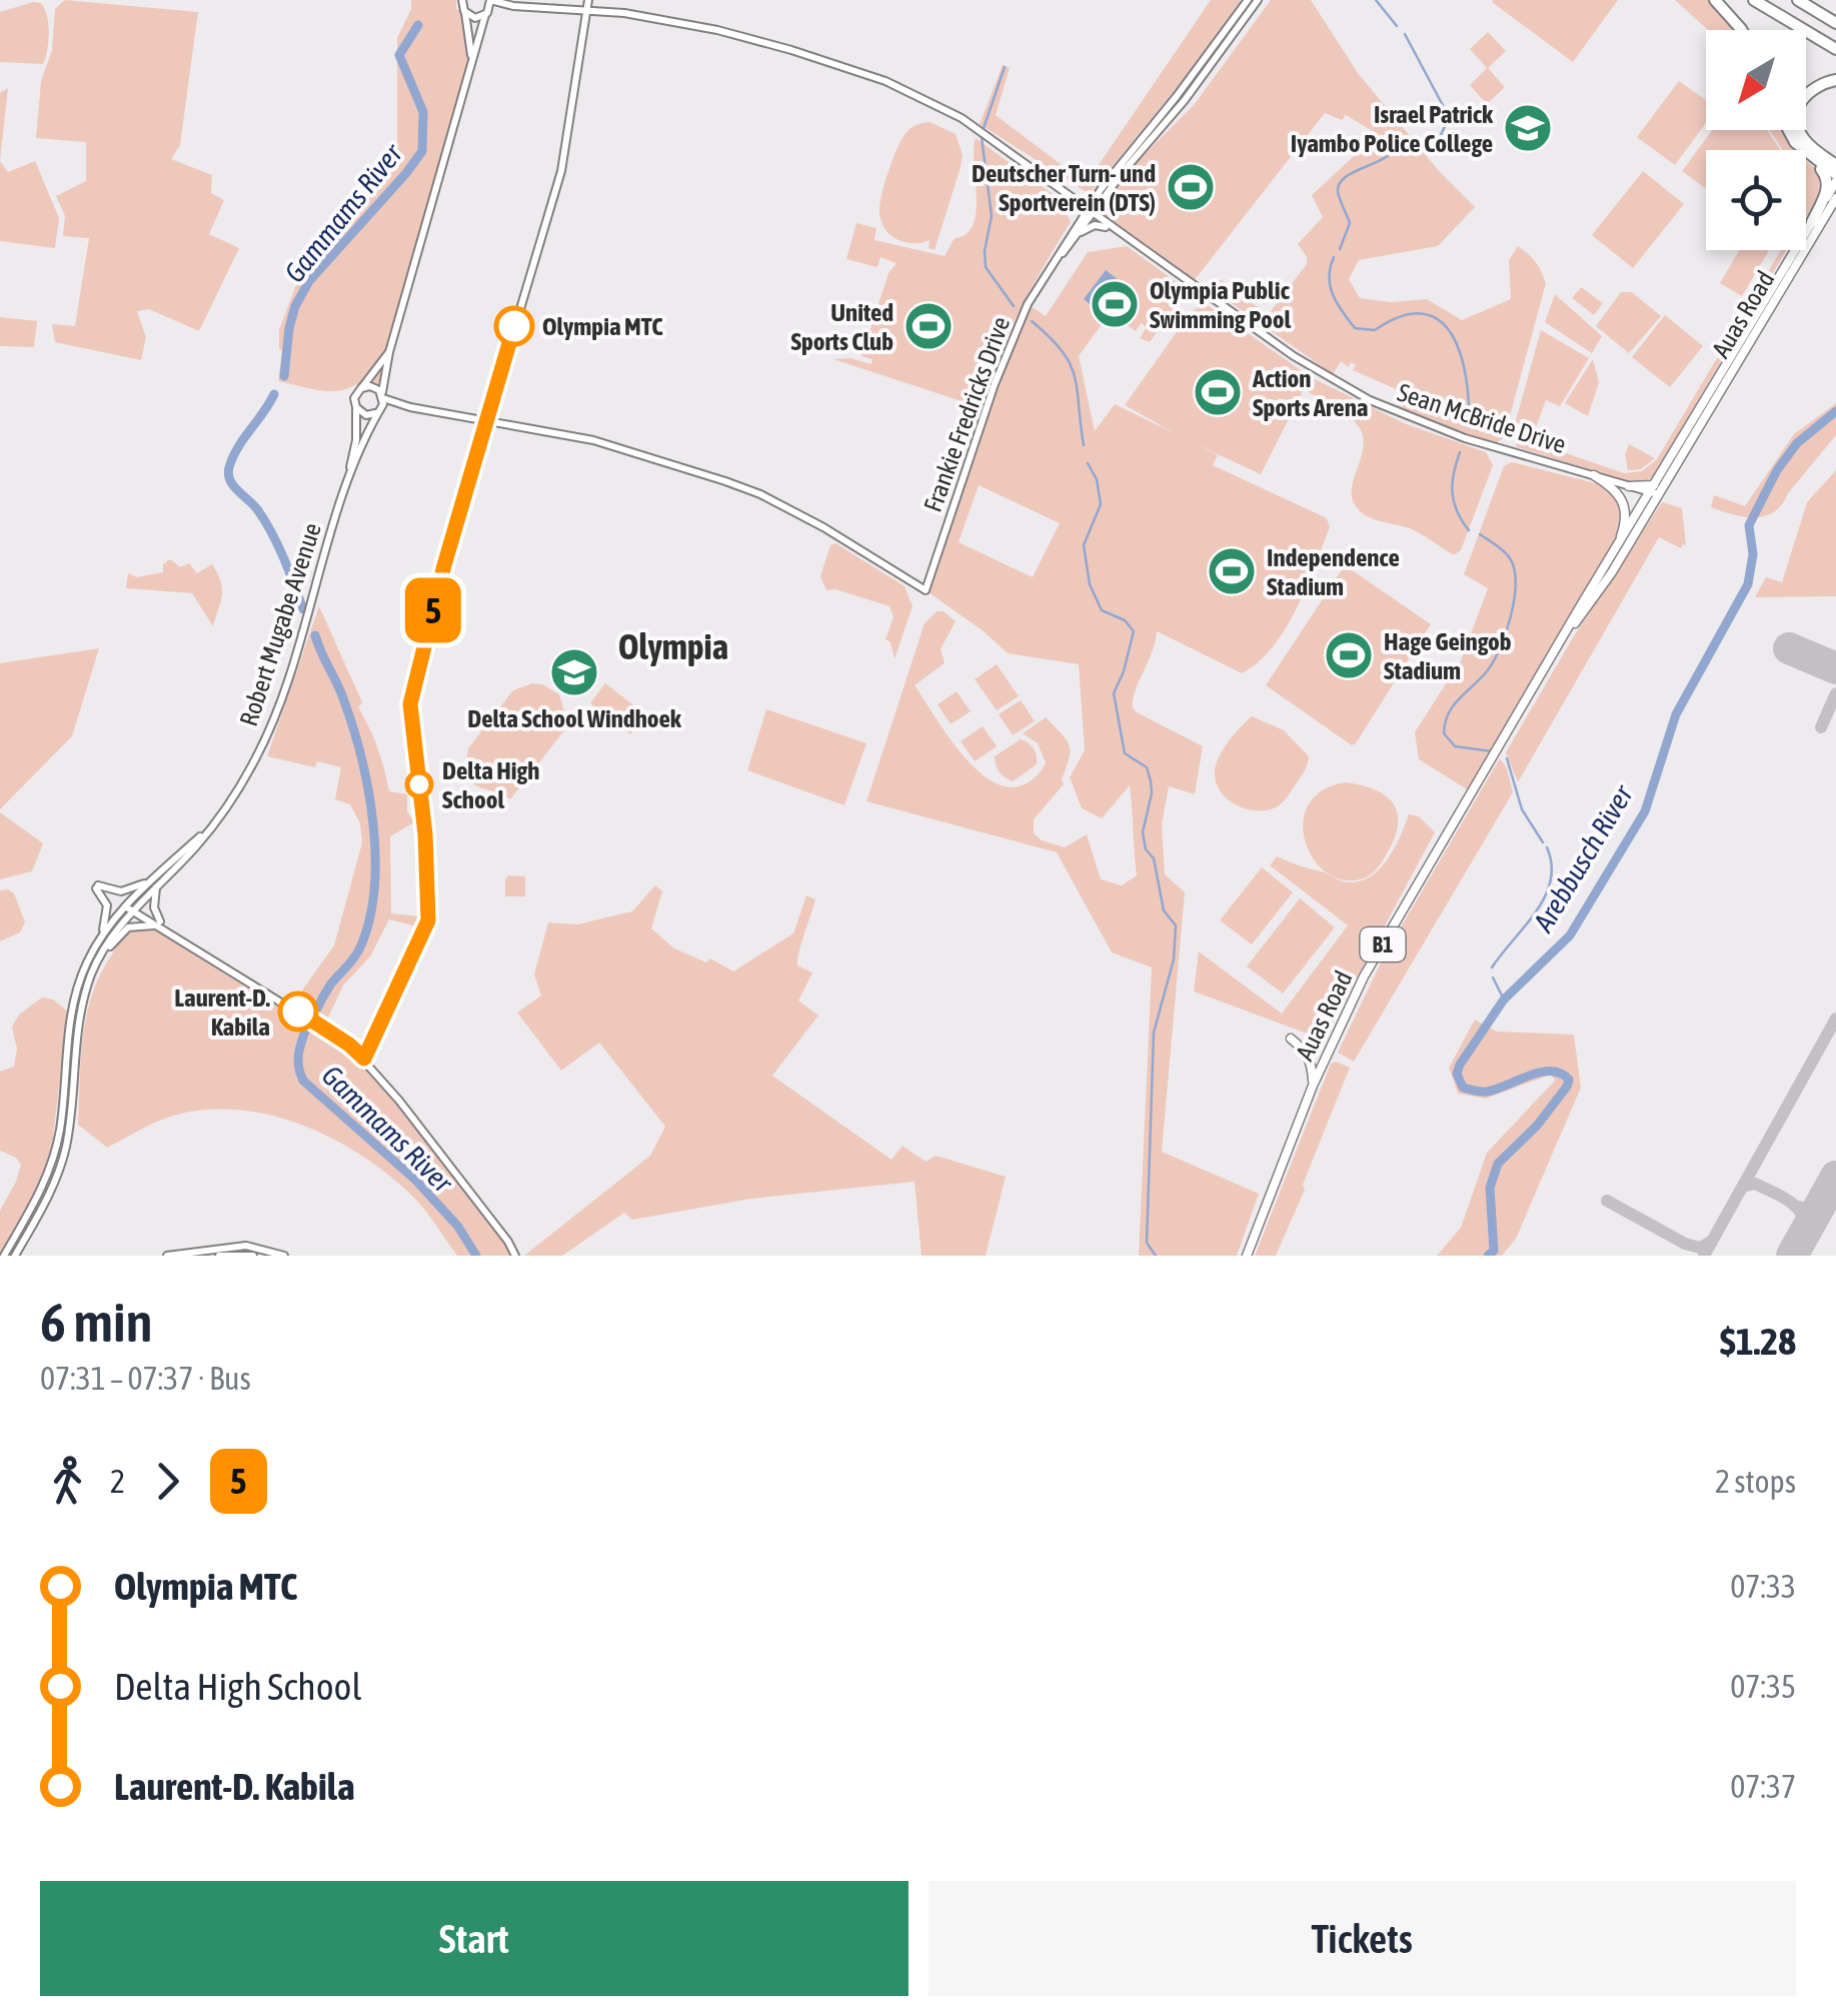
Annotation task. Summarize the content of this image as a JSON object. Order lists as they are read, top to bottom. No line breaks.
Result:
{"streets":{"main road":["Auas Road","Frankie Fredricks Drive","Sean McBride Drive","Robert Mugabe Avenue","B1"]},"crossings":[["Frankie Fredricks Drive","Sean McBride Drive"]],"districts":["Olympia"],"water":["Gammams River","Arebbusch River"],"places":{"school or university":["Israel Patrick Iyambo Police College","Delta School Windhoek"],"sports":["Deutscher Turn- und Sportverein (DTS)","Olympia Public Swimming Pool","United Sports Club","Action Sports Arena","Independence Stadium","Hage Geingob Stadium"],"other":["Olympia MTC","Delta High School","Laurent-D. Kabila"]},"lines":["bus line 5"],"north":"bottom left","page":{"on_map":"5","heading":["6 min","07:31 – 07:37 · Bus","$1.28"],"legs":["2","5","2 stops"],"list":[{"name":"Olympia MTC","value":"07:33"},{"name":"Delta High School","value":"07:35"},{"name":"Laurent-D. Kabila","value":"07:37"}],"buttons":["Start","Tickets"]}}
